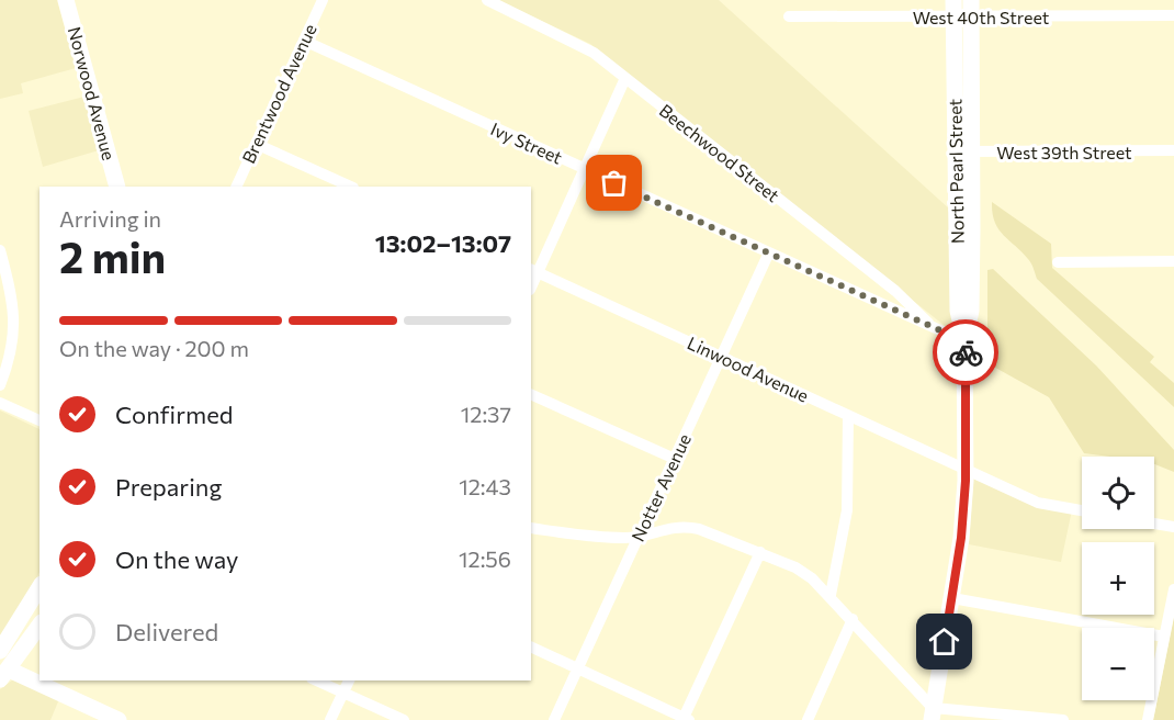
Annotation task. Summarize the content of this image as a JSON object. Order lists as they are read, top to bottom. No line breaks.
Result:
{"streets":{"street":["West 40th Street","Norwood Avenue","Brentwood Avenue","Ivy Street","West 39th Street","Beechwood Street","North Pearl Street","Linwood Avenue","Notter Avenue"]},"crossings":[["West 40th Street","North Pearl Street"],["Brentwood Avenue","Ivy Street"],["Ivy Street","Beechwood Street"],["Ivy Street","North Pearl Street"],["Ivy Street","Notter Avenue"],["West 39th Street","North Pearl Street"],["North Pearl Street","Linwood Avenue"],["Linwood Avenue","Notter Avenue"]],"page":{"heading":["2 min","Arriving in","13:02–13:07"],"bar":"On the way · 200 m","list":[["Confirmed","12:37"],["Preparing","12:43"],["On the way","12:56"],"Delivered"],"map_buttons":["+","−"]}}
